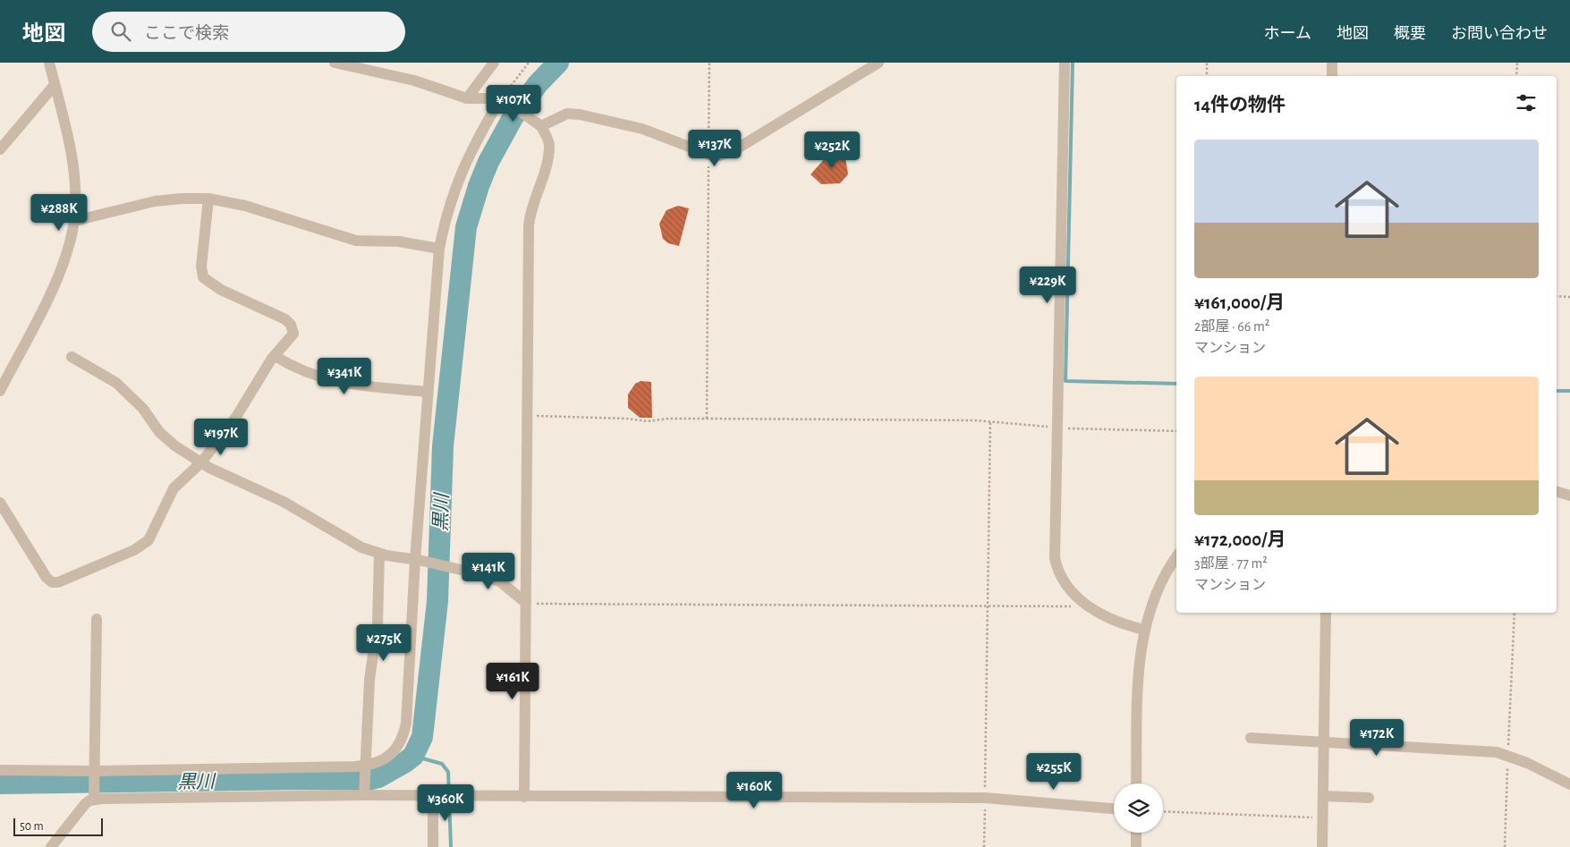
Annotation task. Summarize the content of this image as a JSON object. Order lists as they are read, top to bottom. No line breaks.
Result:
{"water":["黒川"],"scale_bar":"50 m","page":{"header":"地図","search":"ここで検索","nav":["ホーム","地図","概要","お問い合わせ"],"heading":"14件の物件","price":["¥107K","¥137K","¥252K","¥288K","¥229K","¥341K","¥197K","¥141K","¥275K","¥161K","¥172K","¥255K","¥160K","¥360K"],"list":[{"name":"¥161,000/月","note":"2部屋 · 66 m² · マンション"},{"name":"¥172,000/月","note":"3部屋 · 77 m² · マンション"}],"scale":"50 m"}}
